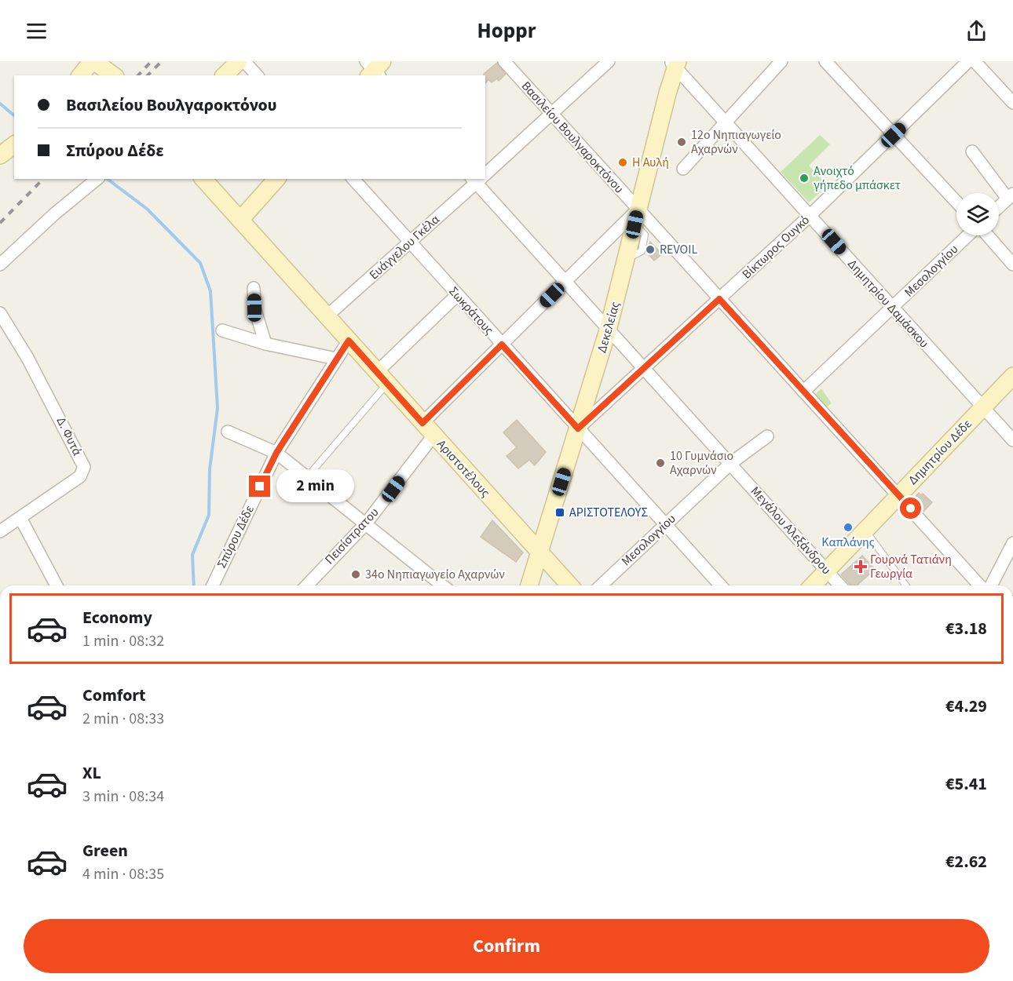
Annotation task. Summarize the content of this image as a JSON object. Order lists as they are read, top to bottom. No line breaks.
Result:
{"streets":{"street":["Βασιλείου Βουλγαροκτόνου","Ευάγγελου Γκέλα","Βίκτωρος Ουγκό","Μεσολογγίου","Δημητρίου Δαμάσκου","Σωκράτους","Δεκελείας","Δ. Φυτά","Δημητρίου Δέδε","Αριστοτέλους","Μεγάλου Αλεξάνδρου","Πεισίστρατου","Σπύρου Δέδε"]},"crossings":[["Βασιλείου Βουλγαροκτόνου","Ευάγγελου Γκέλα"],["Βασιλείου Βουλγαροκτόνου","Βίκτωρος Ουγκό"],["Βασιλείου Βουλγαροκτόνου","Μεσολογγίου"],["Βασιλείου Βουλγαροκτόνου","Δεκελείας"],["Βασιλείου Βουλγαροκτόνου","Δημητρίου Δέδε"],["Βασιλείου Βουλγαροκτόνου","Πεισίστρατου"],["Ευάγγελου Γκέλα","Σωκράτους"],["Ευάγγελου Γκέλα","Αριστοτέλους"],["Βίκτωρος Ουγκό","Δημητρίου Δαμάσκου"],["Βίκτωρος Ουγκό","Δεκελείας"],["Βίκτωρος Ουγκό","Μεγάλου Αλεξάνδρου"],["Μεσολογγίου","Δημητρίου Δαμάσκου"],["Μεσολογγίου","Σωκράτους"],["Μεσολογγίου","Μεγάλου Αλεξάνδρου"],["Δημητρίου Δαμάσκου","Δεκελείας"],["Δημητρίου Δαμάσκου","Δημητρίου Δέδε"],["Σωκράτους","Δεκελείας"],["Σωκράτους","Πεισίστρατου"],["Δεκελείας","Αριστοτέλους"],["Δεκελείας","Μεγάλου Αλεξάνδρου"],["Δεκελείας","Πεισίστρατου"],["Δημητρίου Δέδε","Μεγάλου Αλεξάνδρου"],["Αριστοτέλους","Πεισίστρατου"],["Αριστοτέλους","Σπύρου Δέδε"],["Μεγάλου Αλεξάνδρου","Πεισίστρατου"]],"places":{"other":["12ο Νηπιαγωγείο Αχαρνών","Η Αυλή","Ανοιχτό γήπεδο μπάσκετ","REVOIL","10 Γυμνάσιο Αχαρνών","Καπλάνης","34o Νηπιαγωγείο Αχαρνών"],"transit":["ΑΡΙΣΤΟΤΕΛΟΥΣ"],"health":["Γουρνά Τατιάνη Γεωργία"]},"page":{"header":"Hoppr","banner":["Βασιλείου Βουλγαροκτόνου","Σπύρου Δέδε"],"bubble":"2 min","list":[{"name":"Economy","note":"1 min · 08:32","value":"€3.18"},{"name":"Comfort","note":"2 min · 08:33","value":"€4.29"},{"name":"XL","note":"3 min · 08:34","value":"€5.41"},{"name":"Green","note":"4 min · 08:35","value":"€2.62"}],"buttons":"Confirm"}}
